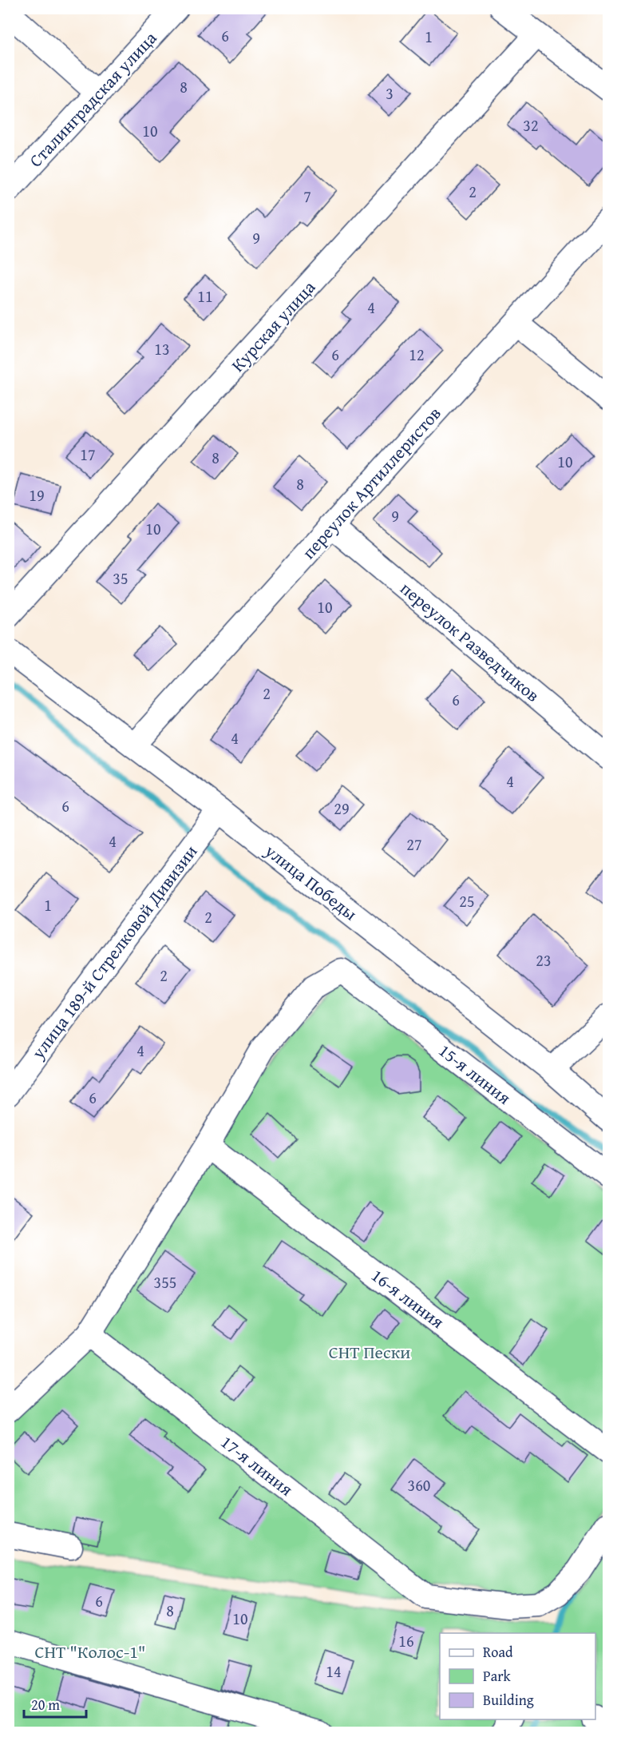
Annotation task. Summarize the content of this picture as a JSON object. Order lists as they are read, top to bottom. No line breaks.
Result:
{"streets":{"street":["Сталинградская улица","Курская улица","переулок Артиллеристов","переулок Разведчиков","улица Победы","улица 189-й Стрелковой Дивизии","15-я линия","16-я линия","17-я линия"]},"crossings":[["переулок Артиллеристов","переулок Разведчиков"],["переулок Артиллеристов","улица Победы"],["улица Победы","улица 189-й Стрелковой Дивизии"],["15-я линия","16-я линия"]],"parks":["СНТ Пески","СНТ \"Колос-1\""],"house_numbers":["6","1","8","3","32","10","2","7","9","11","4","13","6","12","17","8","10","8","19","9","10","35","10","2","6","4","4","6","29","4","27","25","1","2","23","2","4","6","355","360","6","8","10","16","14"],"legend":["Road","Park","Building"],"scale_bar":"20 m"}
